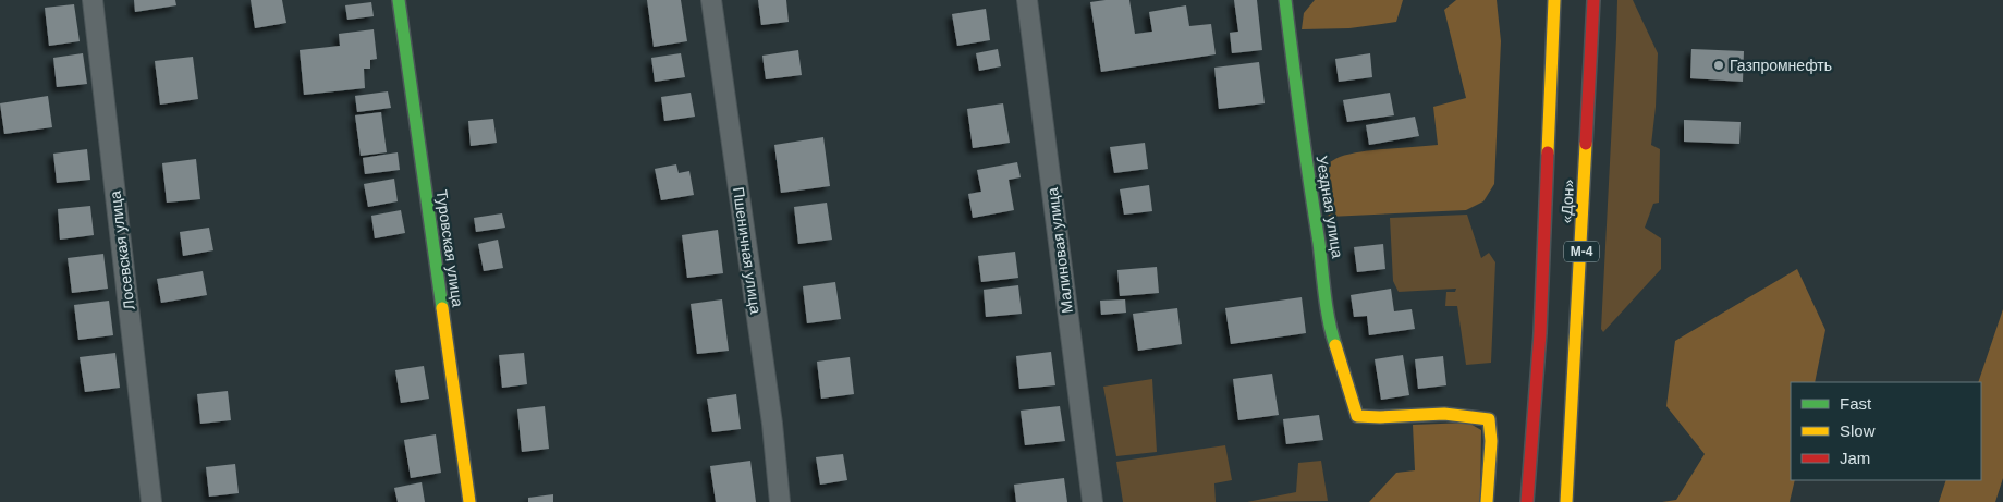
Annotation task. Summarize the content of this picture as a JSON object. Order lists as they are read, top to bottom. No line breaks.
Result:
{"streets":{"main road":["«Дон»","Уездная улица","Туровская улица","М-4"],"street":["Лосевская улица","Пшеничная улица","Малиновая улица"]},"places":["Газпромнефть"],"legend":["Fast","Slow","Jam"]}
